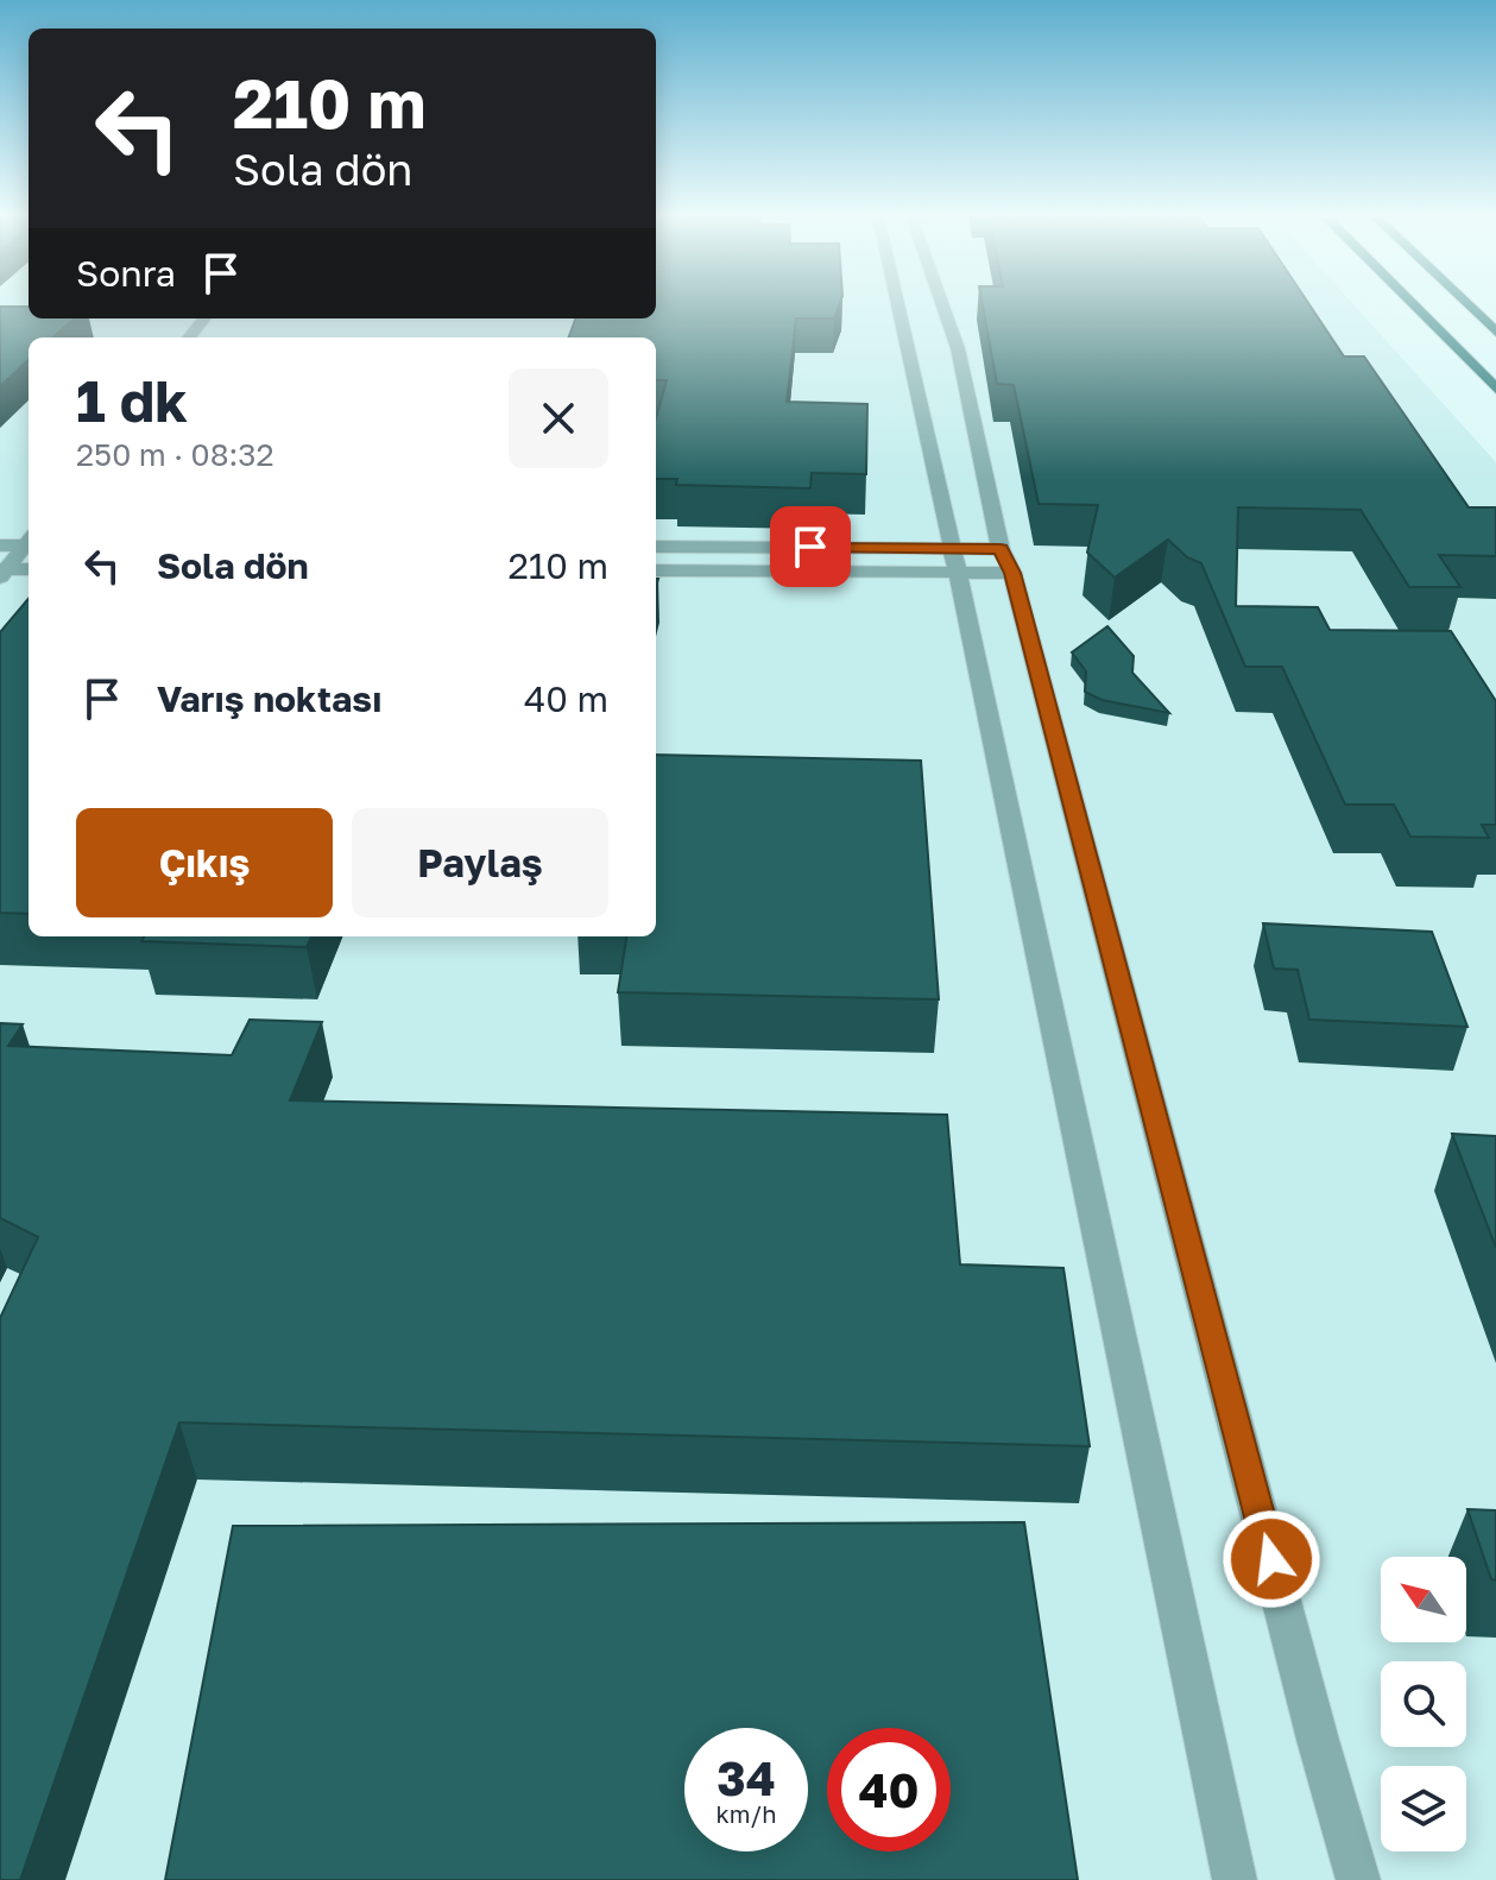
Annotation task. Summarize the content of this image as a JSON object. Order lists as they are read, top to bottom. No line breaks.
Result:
{"north":"top left","page":{"turn":["210 m","Sola dön"],"then":"Sonra","heading":["1 dk","250 m · 08:32"],"list":[{"name":"Sola dön","value":"210 m"},{"name":"Varış noktası","value":"40 m"}],"buttons":["Çıkış","Paylaş"],"speed":"34 km/h","limit":"40"}}
